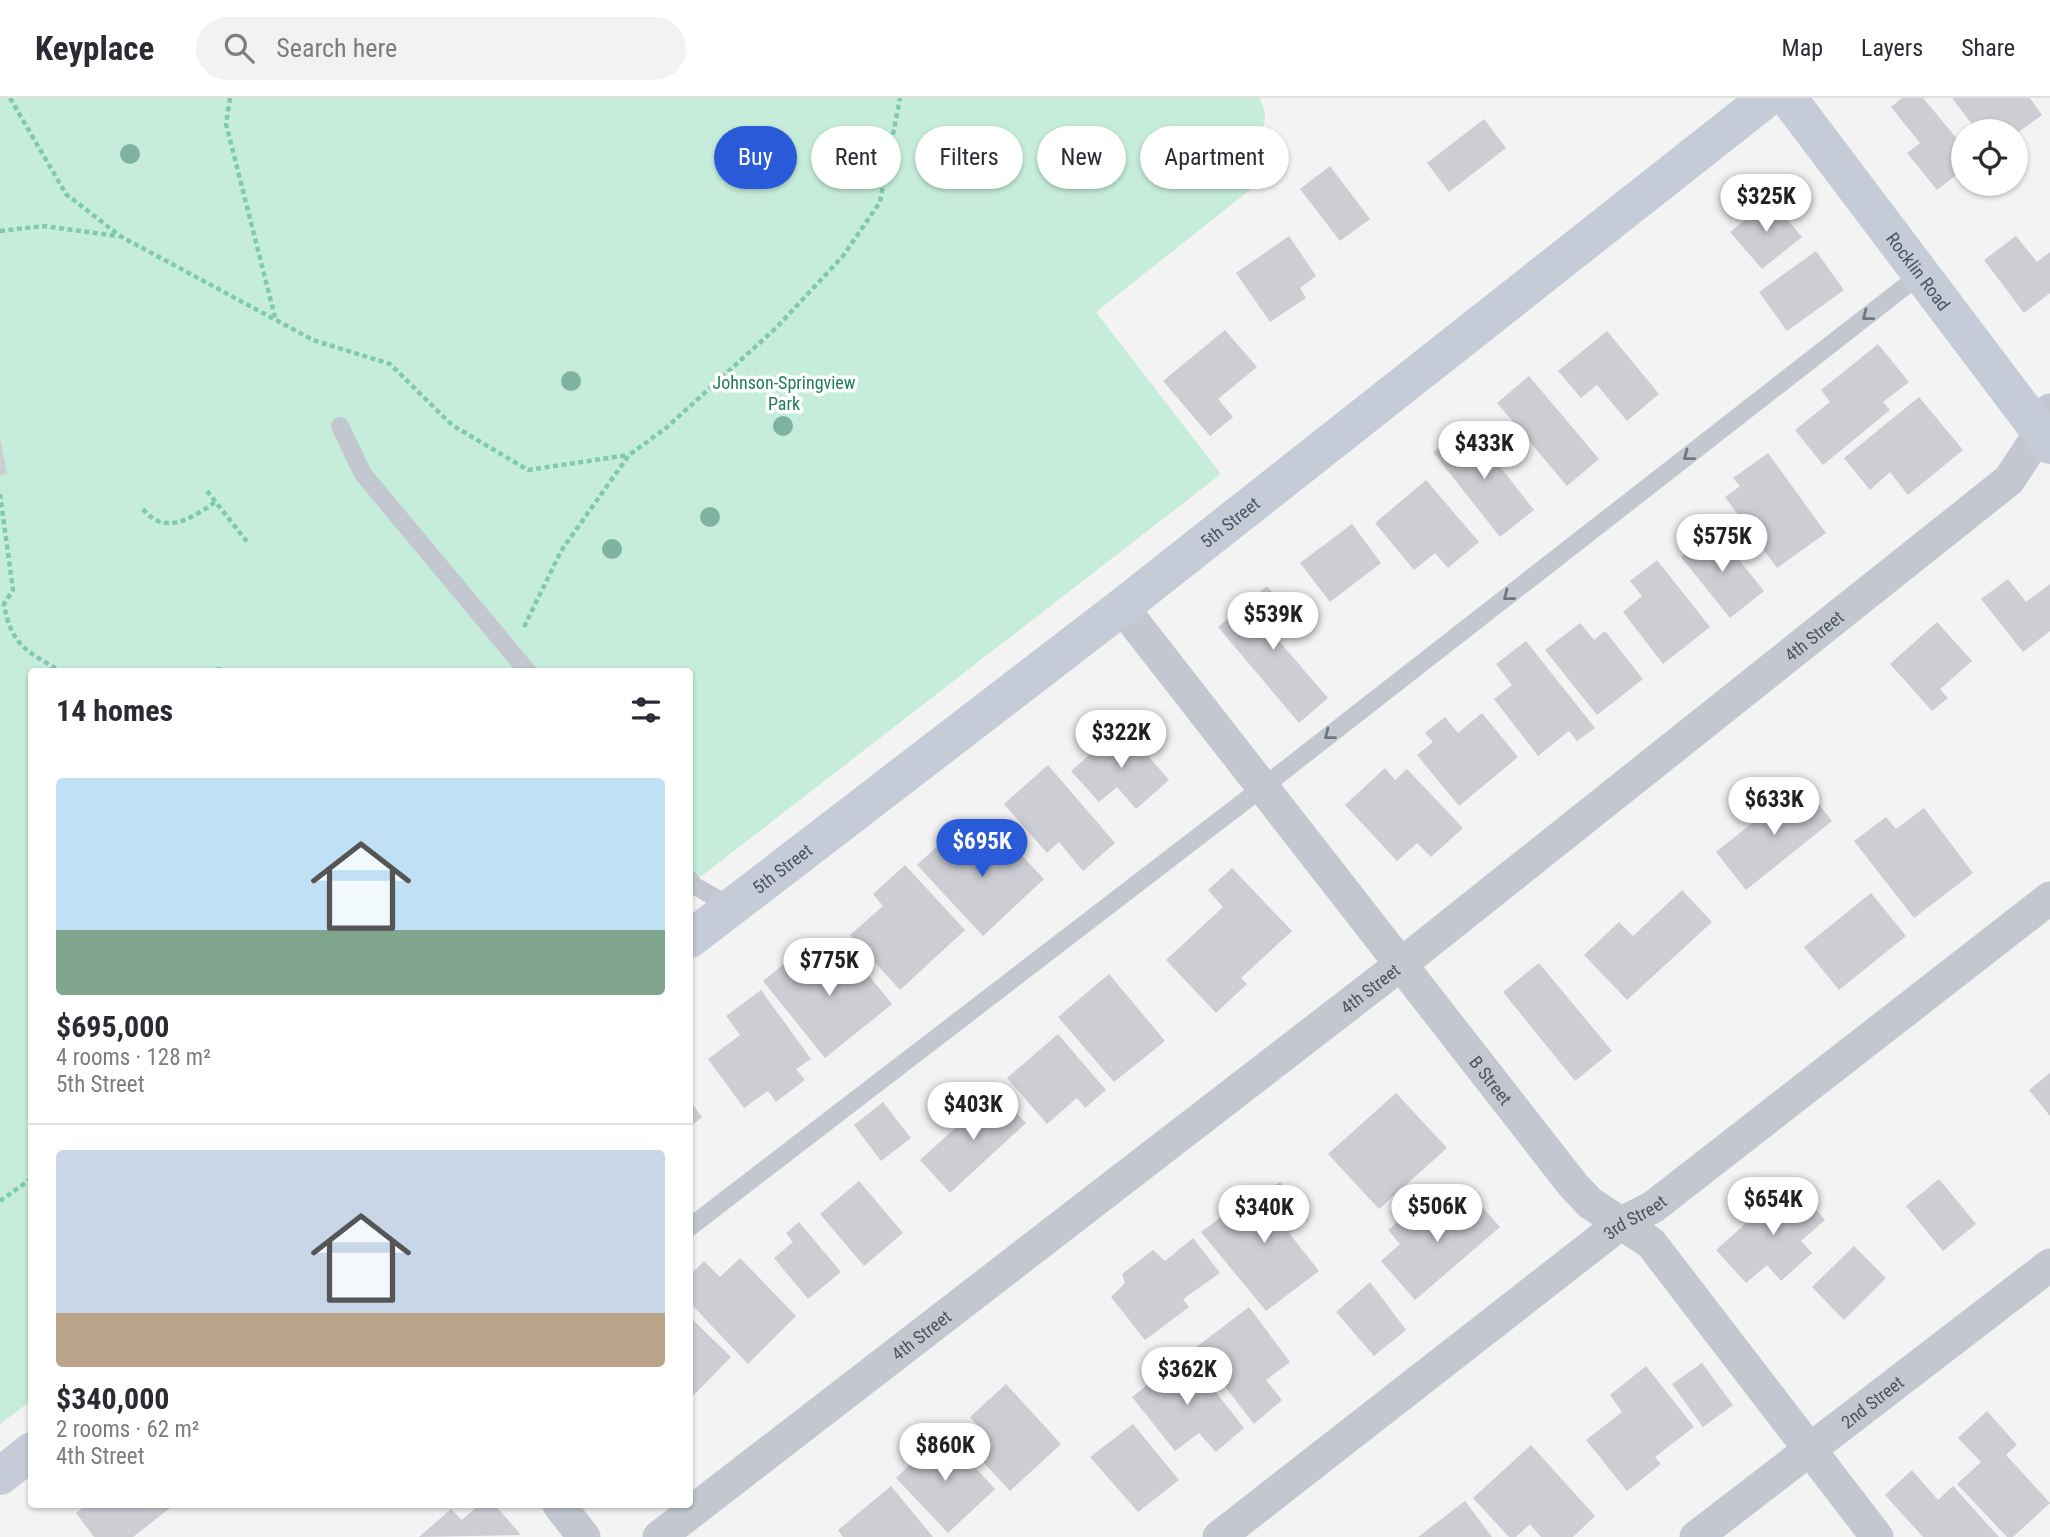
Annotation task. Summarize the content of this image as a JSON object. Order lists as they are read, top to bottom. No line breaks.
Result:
{"streets":{"street":["Rocklin Road","5th Street","4th Street","B Street","3rd Street","2nd Street"]},"crossings":[["Rocklin Road","4th Street"],["5th Street","B Street"],["4th Street","B Street"],["B Street","3rd Street"],["B Street","2nd Street"]],"parks":["Johnson-Springview Park"],"page":{"header":"Keyplace","search":"Search here","nav":["Map","Layers","Share"],"chip":["Buy","Rent","Filters","New","Apartment"],"price":["$325K","$433K","$575K","$539K","$322K","$633K","$695K","$775K","$403K","$654K","$506K","$340K","$362K","$860K"],"heading":"14 homes","list":[{"name":"$695,000","note":"4 rooms · 128 m² · 5th Street"},{"name":"$340,000","note":"2 rooms · 62 m² · 4th Street"}]}}
